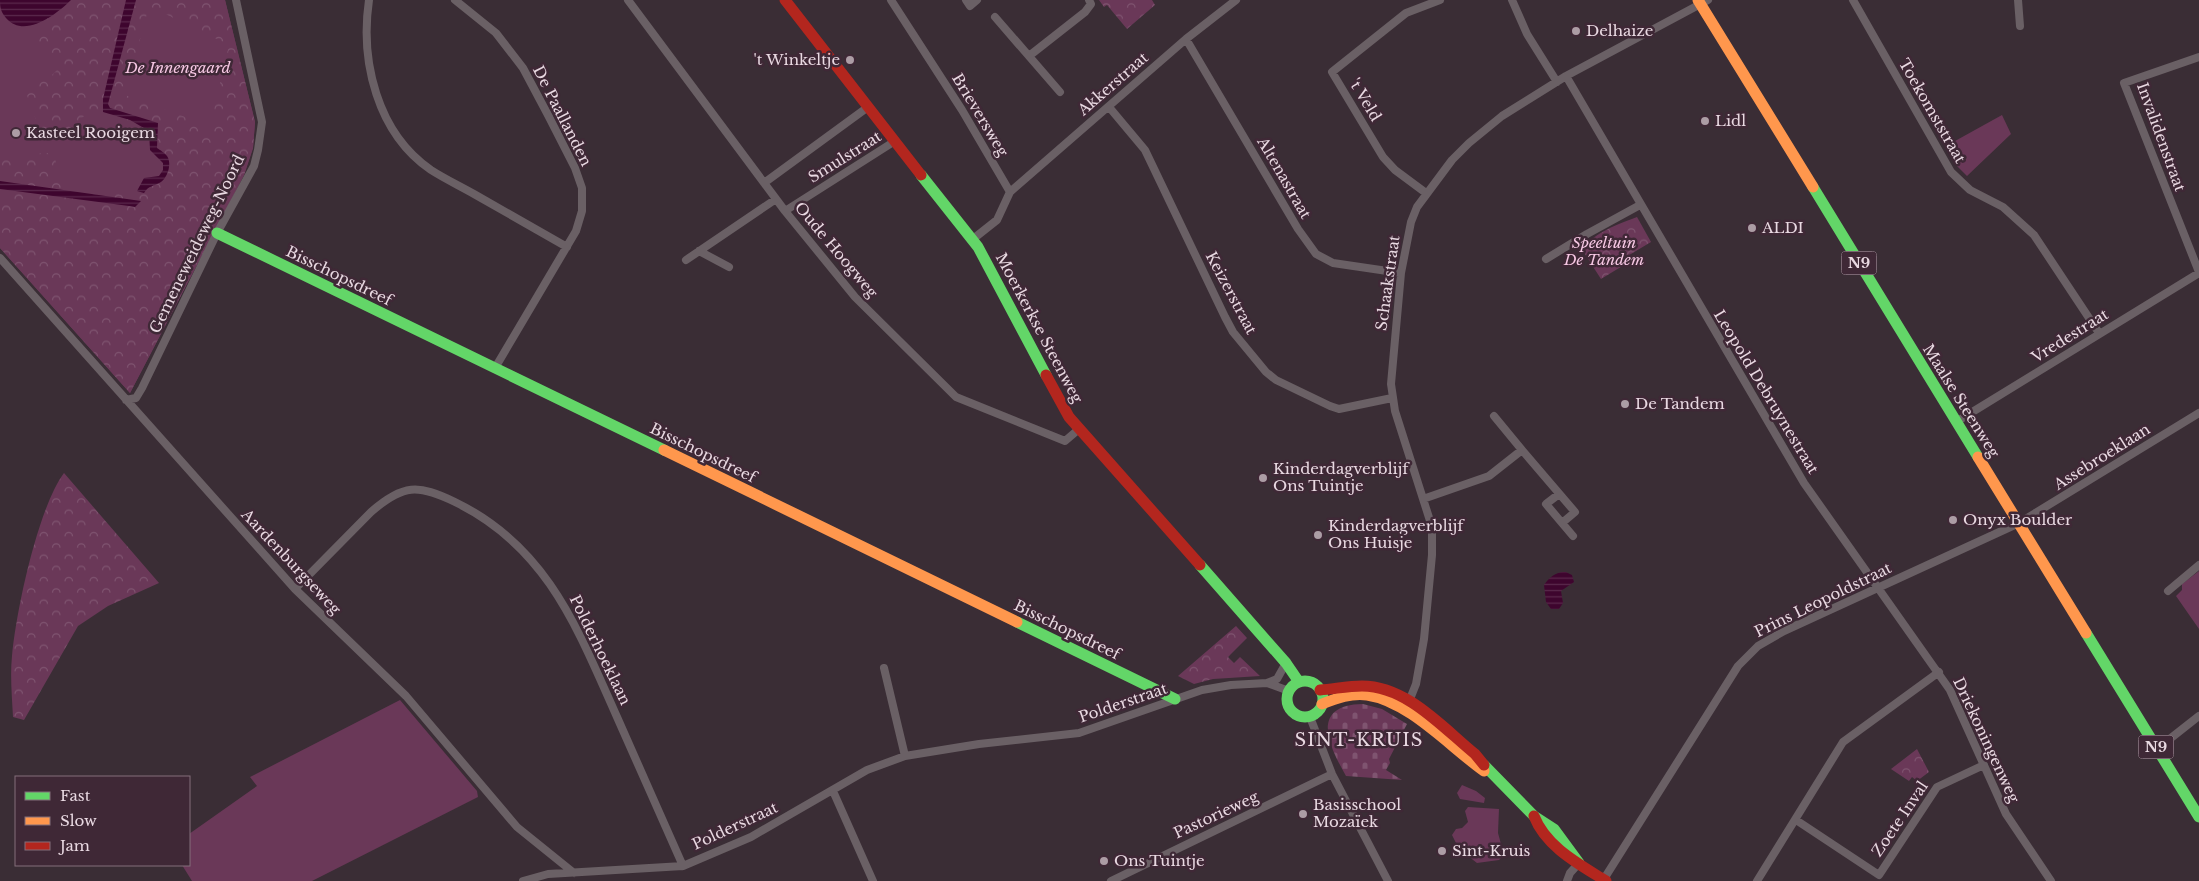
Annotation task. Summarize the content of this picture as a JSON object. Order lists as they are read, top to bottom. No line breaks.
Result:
{"streets":{"street":["Akkerstraat","'t Veld","Toekomststraat","Brieversweg","De Paallanden","Invalidenstraat","Smulstraat","Altenastraat","Gemeneweideweg-Noord","Oude Hoogweg","N9","Bisschopsdreef","Schaakstraat","Keizerstraat","Moerkerkse Steenweg","Vredestraat","Leopold Debruynestraat","Maalse Steenweg","Assebroeklaan","Aardenburgseweg","Prins Leopoldstraat","Polderhoeklaan","Polderstraat","Driekoningenweg","Pastorieweg","Zoete Inval"]},"crossings":[["Akkerstraat","Brieversweg"],["Akkerstraat","Altenastraat"],["Akkerstraat","Keizerstraat"],["'t Veld","Schaakstraat"],["Toekomststraat","Vredestraat"],["De Paallanden","Bisschopsdreef"],["Invalidenstraat","Vredestraat"],["Smulstraat","Oude Hoogweg"],["Smulstraat","Moerkerkse Steenweg"],["Altenastraat","Schaakstraat"],["Gemeneweideweg-Noord","Bisschopsdreef"],["Gemeneweideweg-Noord","Aardenburgseweg"],["Oude Hoogweg","Moerkerkse Steenweg"],["Bisschopsdreef","Polderstraat"],["Schaakstraat","Keizerstraat"],["Schaakstraat","Leopold Debruynestraat"],["Schaakstraat","Maalse Steenweg"],["Moerkerkse Steenweg","Polderstraat"],["Vredestraat","Maalse Steenweg"],["Leopold Debruynestraat","Prins Leopoldstraat"],["Leopold Debruynestraat","Driekoningenweg"],["Maalse Steenweg","Assebroeklaan"],["Maalse Steenweg","Prins Leopoldstraat"],["Assebroeklaan","Prins Leopoldstraat"],["Aardenburgseweg","Polderhoeklaan"],["Aardenburgseweg","Polderstraat"],["Prins Leopoldstraat","Driekoningenweg"],["Polderhoeklaan","Polderstraat"],["Driekoningenweg","Zoete Inval"]],"districts":["SINT-KRUIS"],"parks":["De Innengaard","Speeltuin De Tandem"],"places":["Delhaize","'t Winkeltje","Lidl","Kasteel Rooigem","ALDI","De Tandem","Kinderdagverblijf Ons Tuintje","Onyx Boulder","Kinderdagverblijf Ons Huisje","Basisschool Mozaïek","Sint-Kruis","Ons Tuintje"],"legend":["Fast","Slow","Jam"]}
